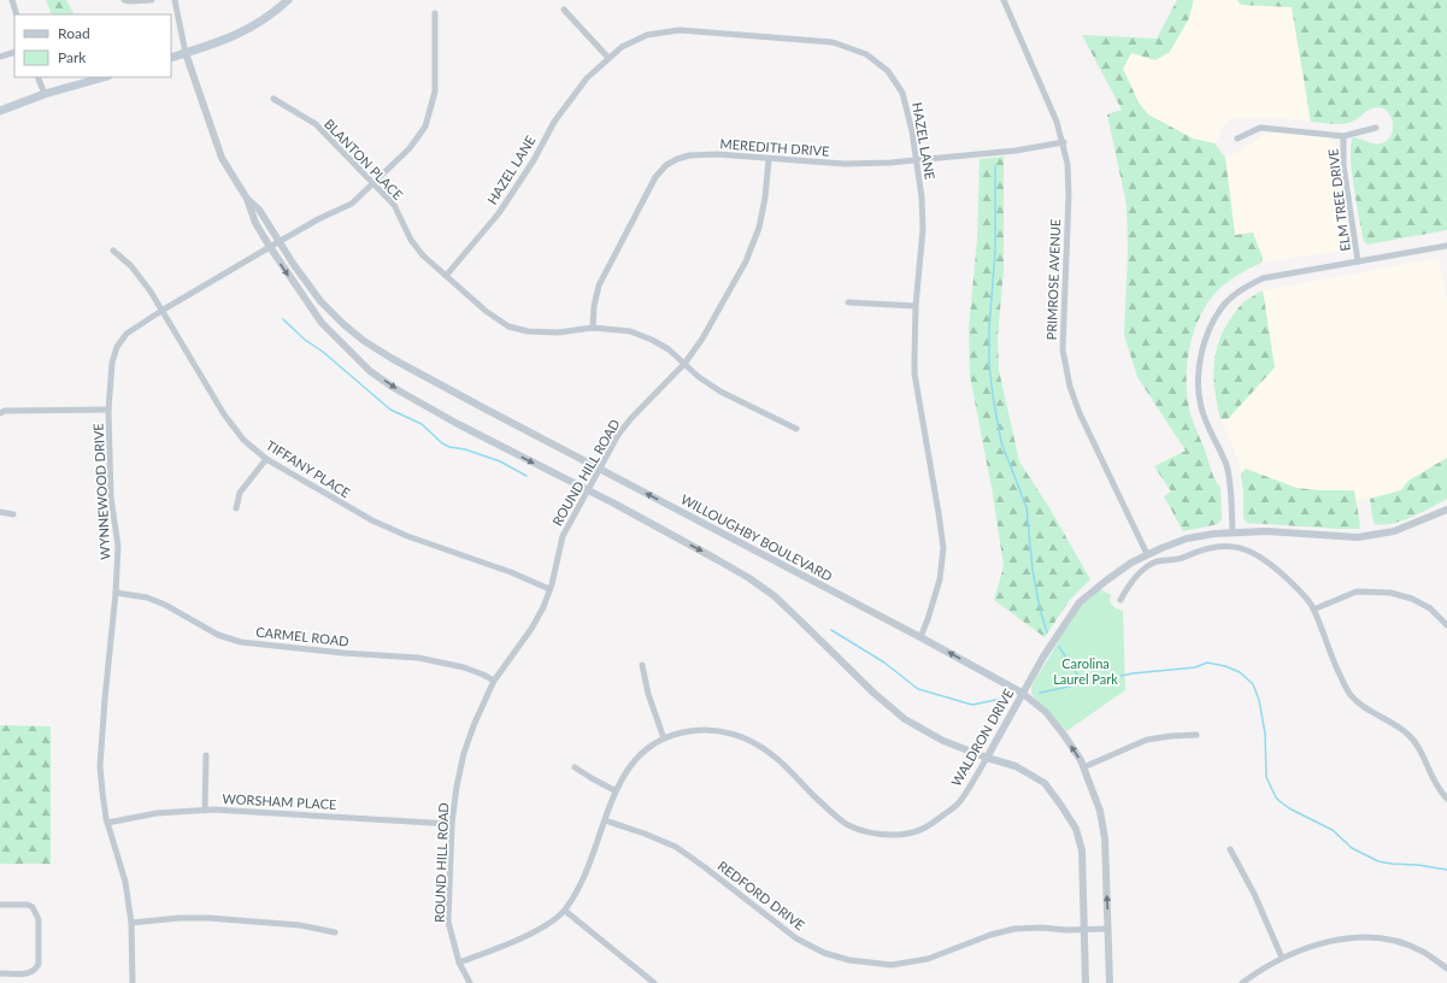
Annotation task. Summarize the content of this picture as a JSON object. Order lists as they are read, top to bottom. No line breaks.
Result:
{"streets":{"street":["HAZEL LANE","MEREDITH DRIVE","BLANTON PLACE","ELM TREE DRIVE","PRIMROSE AVENUE","TIFFANY PLACE","ROUND HILL ROAD","WYNNEWOOD DRIVE","WILLOUGHBY BOULEVARD","CARMEL ROAD","WALDRON DRIVE","WORSHAM PLACE","REDFORD DRIVE"]},"crossings":[["HAZEL LANE","MEREDITH DRIVE"],["HAZEL LANE","BLANTON PLACE"],["HAZEL LANE","WILLOUGHBY BOULEVARD"],["MEREDITH DRIVE","BLANTON PLACE"],["MEREDITH DRIVE","PRIMROSE AVENUE"],["MEREDITH DRIVE","ROUND HILL ROAD"],["BLANTON PLACE","ROUND HILL ROAD"],["BLANTON PLACE","WYNNEWOOD DRIVE"],["PRIMROSE AVENUE","WALDRON DRIVE"],["TIFFANY PLACE","ROUND HILL ROAD"],["TIFFANY PLACE","WYNNEWOOD DRIVE"],["ROUND HILL ROAD","WILLOUGHBY BOULEVARD"],["ROUND HILL ROAD","CARMEL ROAD"],["ROUND HILL ROAD","WALDRON DRIVE"],["ROUND HILL ROAD","WORSHAM PLACE"],["WYNNEWOOD DRIVE","WILLOUGHBY BOULEVARD"],["WYNNEWOOD DRIVE","CARMEL ROAD"],["WYNNEWOOD DRIVE","WORSHAM PLACE"],["WILLOUGHBY BOULEVARD","WALDRON DRIVE"],["WILLOUGHBY BOULEVARD","REDFORD DRIVE"],["WALDRON DRIVE","REDFORD DRIVE"]],"parks":["Carolina Laurel Park"],"legend":["Road","Park"]}
